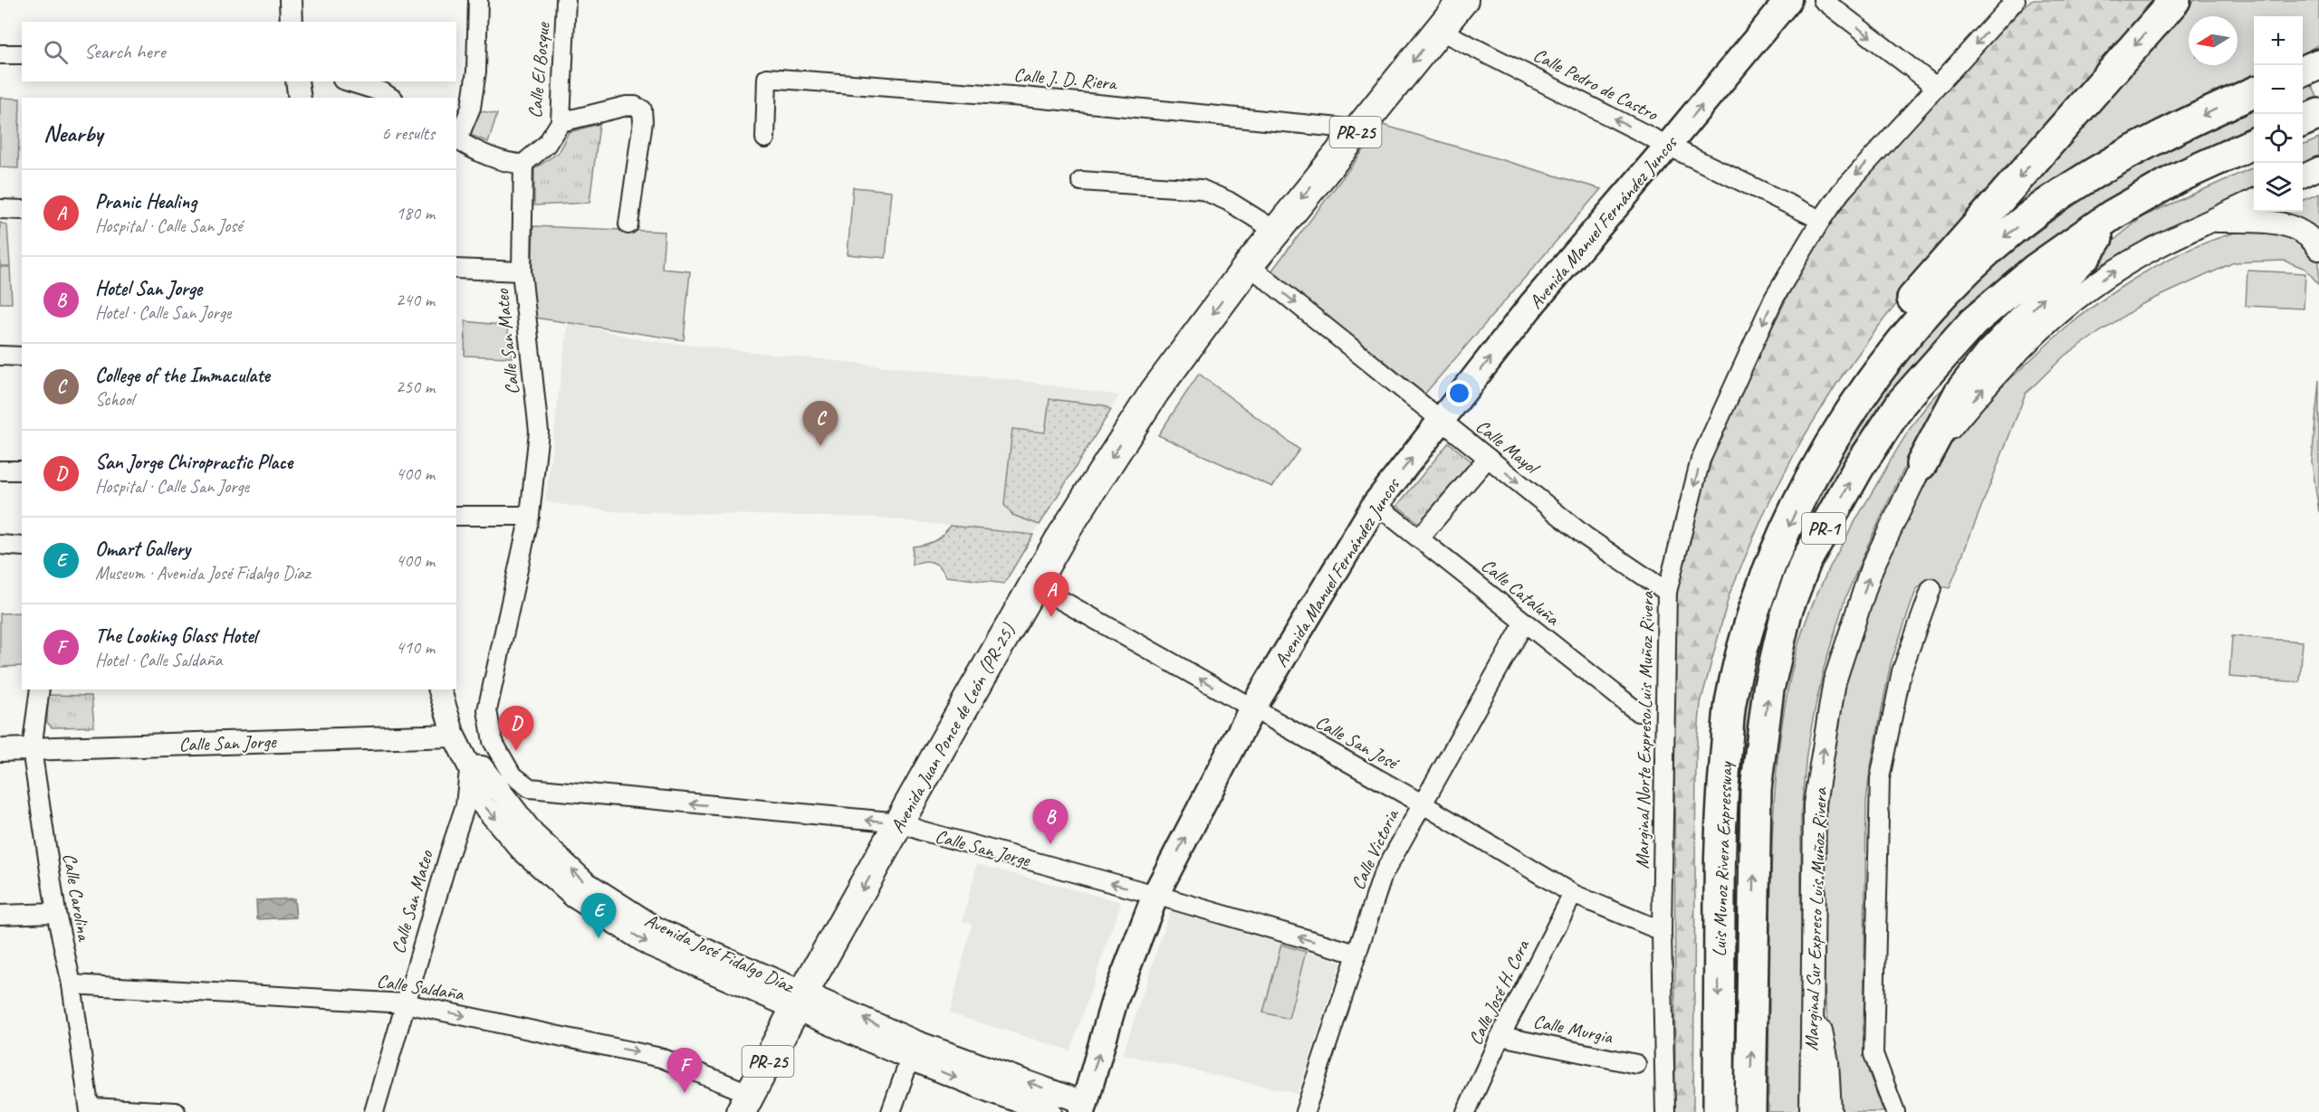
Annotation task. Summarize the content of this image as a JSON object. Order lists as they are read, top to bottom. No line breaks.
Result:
{"streets":{"highway":["PR-1","Luis Munoz Rivera Expressway"],"main road":["PR-25","Avenida Manuel Fernández Juncos","Avenida Juan Ponce de León (PR-25)"],"street":["Calle El Bosque","Calle J. D. Riera","Calle Pedro de Castro","Calle San Mateo","Calle Mayol","Calle Cataluña","Marginal Norte Expreso Luis Muñoz Rivera","Calle San José","Calle San Jorge","Calle Victoria","Calle Carolina","Marginal Sur Expreso Luis Muñoz Rivera","Avenida José Fidalgo Díaz","Calle Saldaña","Calle José H. Cora","Calle Murgia"]},"crossings":[["Calle El Bosque","Calle San Mateo"],["Calle J. D. Riera","PR-25"],["Calle Pedro de Castro","PR-25"],["Calle Pedro de Castro","Avenida Manuel Fernández Juncos"],["Calle Pedro de Castro","Marginal Norte Expreso Luis Muñoz Rivera"],["PR-25","Calle Mayol"],["PR-25","Avenida Juan Ponce de León (PR-25)"],["PR-25","Avenida José Fidalgo Díaz"],["PR-25","Calle Saldaña"],["Avenida Manuel Fernández Juncos","Calle Mayol"],["Avenida Manuel Fernández Juncos","Calle Cataluña"],["Avenida Manuel Fernández Juncos","Calle San José"],["Avenida Manuel Fernández Juncos","Calle San Jorge"],["Avenida Manuel Fernández Juncos","Avenida José Fidalgo Díaz"],["Calle San Mateo","Calle San Jorge"],["Calle San Mateo","Avenida José Fidalgo Díaz"],["Calle San Mateo","Calle Saldaña"],["Calle Mayol","Avenida Juan Ponce de León (PR-25)"],["Calle Mayol","Marginal Norte Expreso Luis Muñoz Rivera"],["Calle Cataluña","Calle Victoria"],["Avenida Juan Ponce de León (PR-25)","Calle San José"],["Avenida Juan Ponce de León (PR-25)","Calle San Jorge"],["Avenida Juan Ponce de León (PR-25)","Avenida José Fidalgo Díaz"],["Marginal Norte Expreso Luis Muñoz Rivera","Calle San José"],["Calle San José","Calle Victoria"],["Calle San José","Calle José H. Cora"],["Calle San Jorge","Calle Victoria"],["Calle San Jorge","Calle Carolina"],["Calle San Jorge","Avenida José Fidalgo Díaz"],["Calle Carolina","Calle Saldaña"],["Calle José H. Cora","Calle Murgia"]],"one_way":["Calle Pedro de Castro","Avenida Manuel Fernández Juncos","Calle Mayol","Avenida Juan Ponce de León (PR-25)","Marginal Norte Expreso Luis Muñoz Rivera","Calle San José","Calle San Jorge","Calle Saldaña"],"north":"left","page":{"map_buttons":["+","−"],"search":"Search here","heading":["Nearby","6 results"],"list":[{"mark":"A","name":"Pranic Healing","note":"Hospital · Calle San José","value":"180 m"},{"mark":"B","name":"Hotel San Jorge","note":"Hotel · Calle San Jorge","value":"240 m"},{"mark":"C","name":"College of the Immaculate","note":"School","value":"250 m"},{"mark":"D","name":"San Jorge Chiropractic Place","note":"Hospital · Calle San Jorge","value":"400 m"},{"mark":"E","name":"Omart Gallery","note":"Museum · Avenida José Fidalgo Díaz","value":"400 m"},{"mark":"F","name":"The Looking Glass Hotel","note":"Hotel · Calle Saldaña","value":"410 m"}],"pins":["C","A","D","B","E","F"]}}
